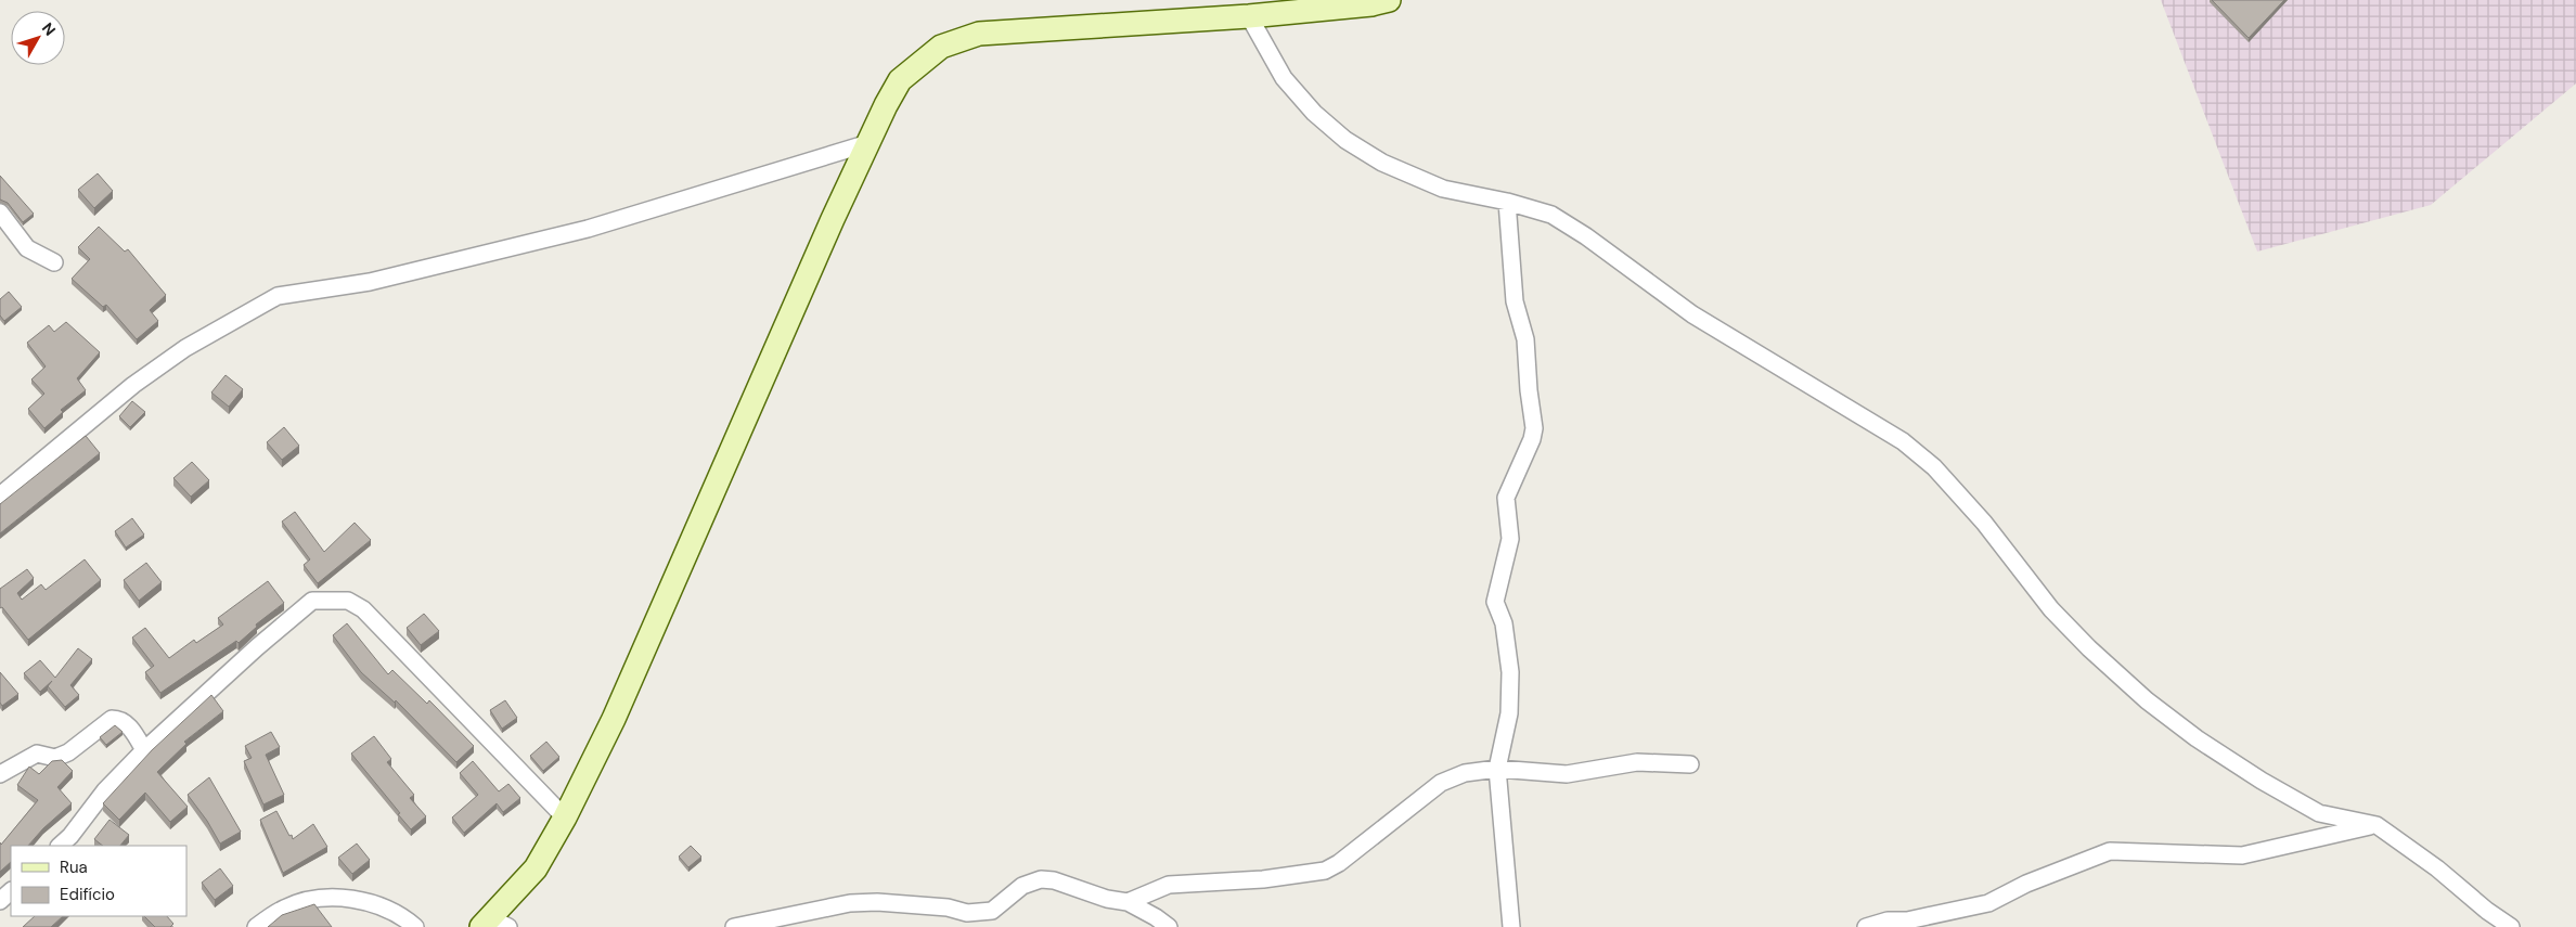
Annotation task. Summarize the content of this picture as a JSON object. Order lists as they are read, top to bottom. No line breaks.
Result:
{"legend":["Rua","Edifício"],"north":"top right"}
